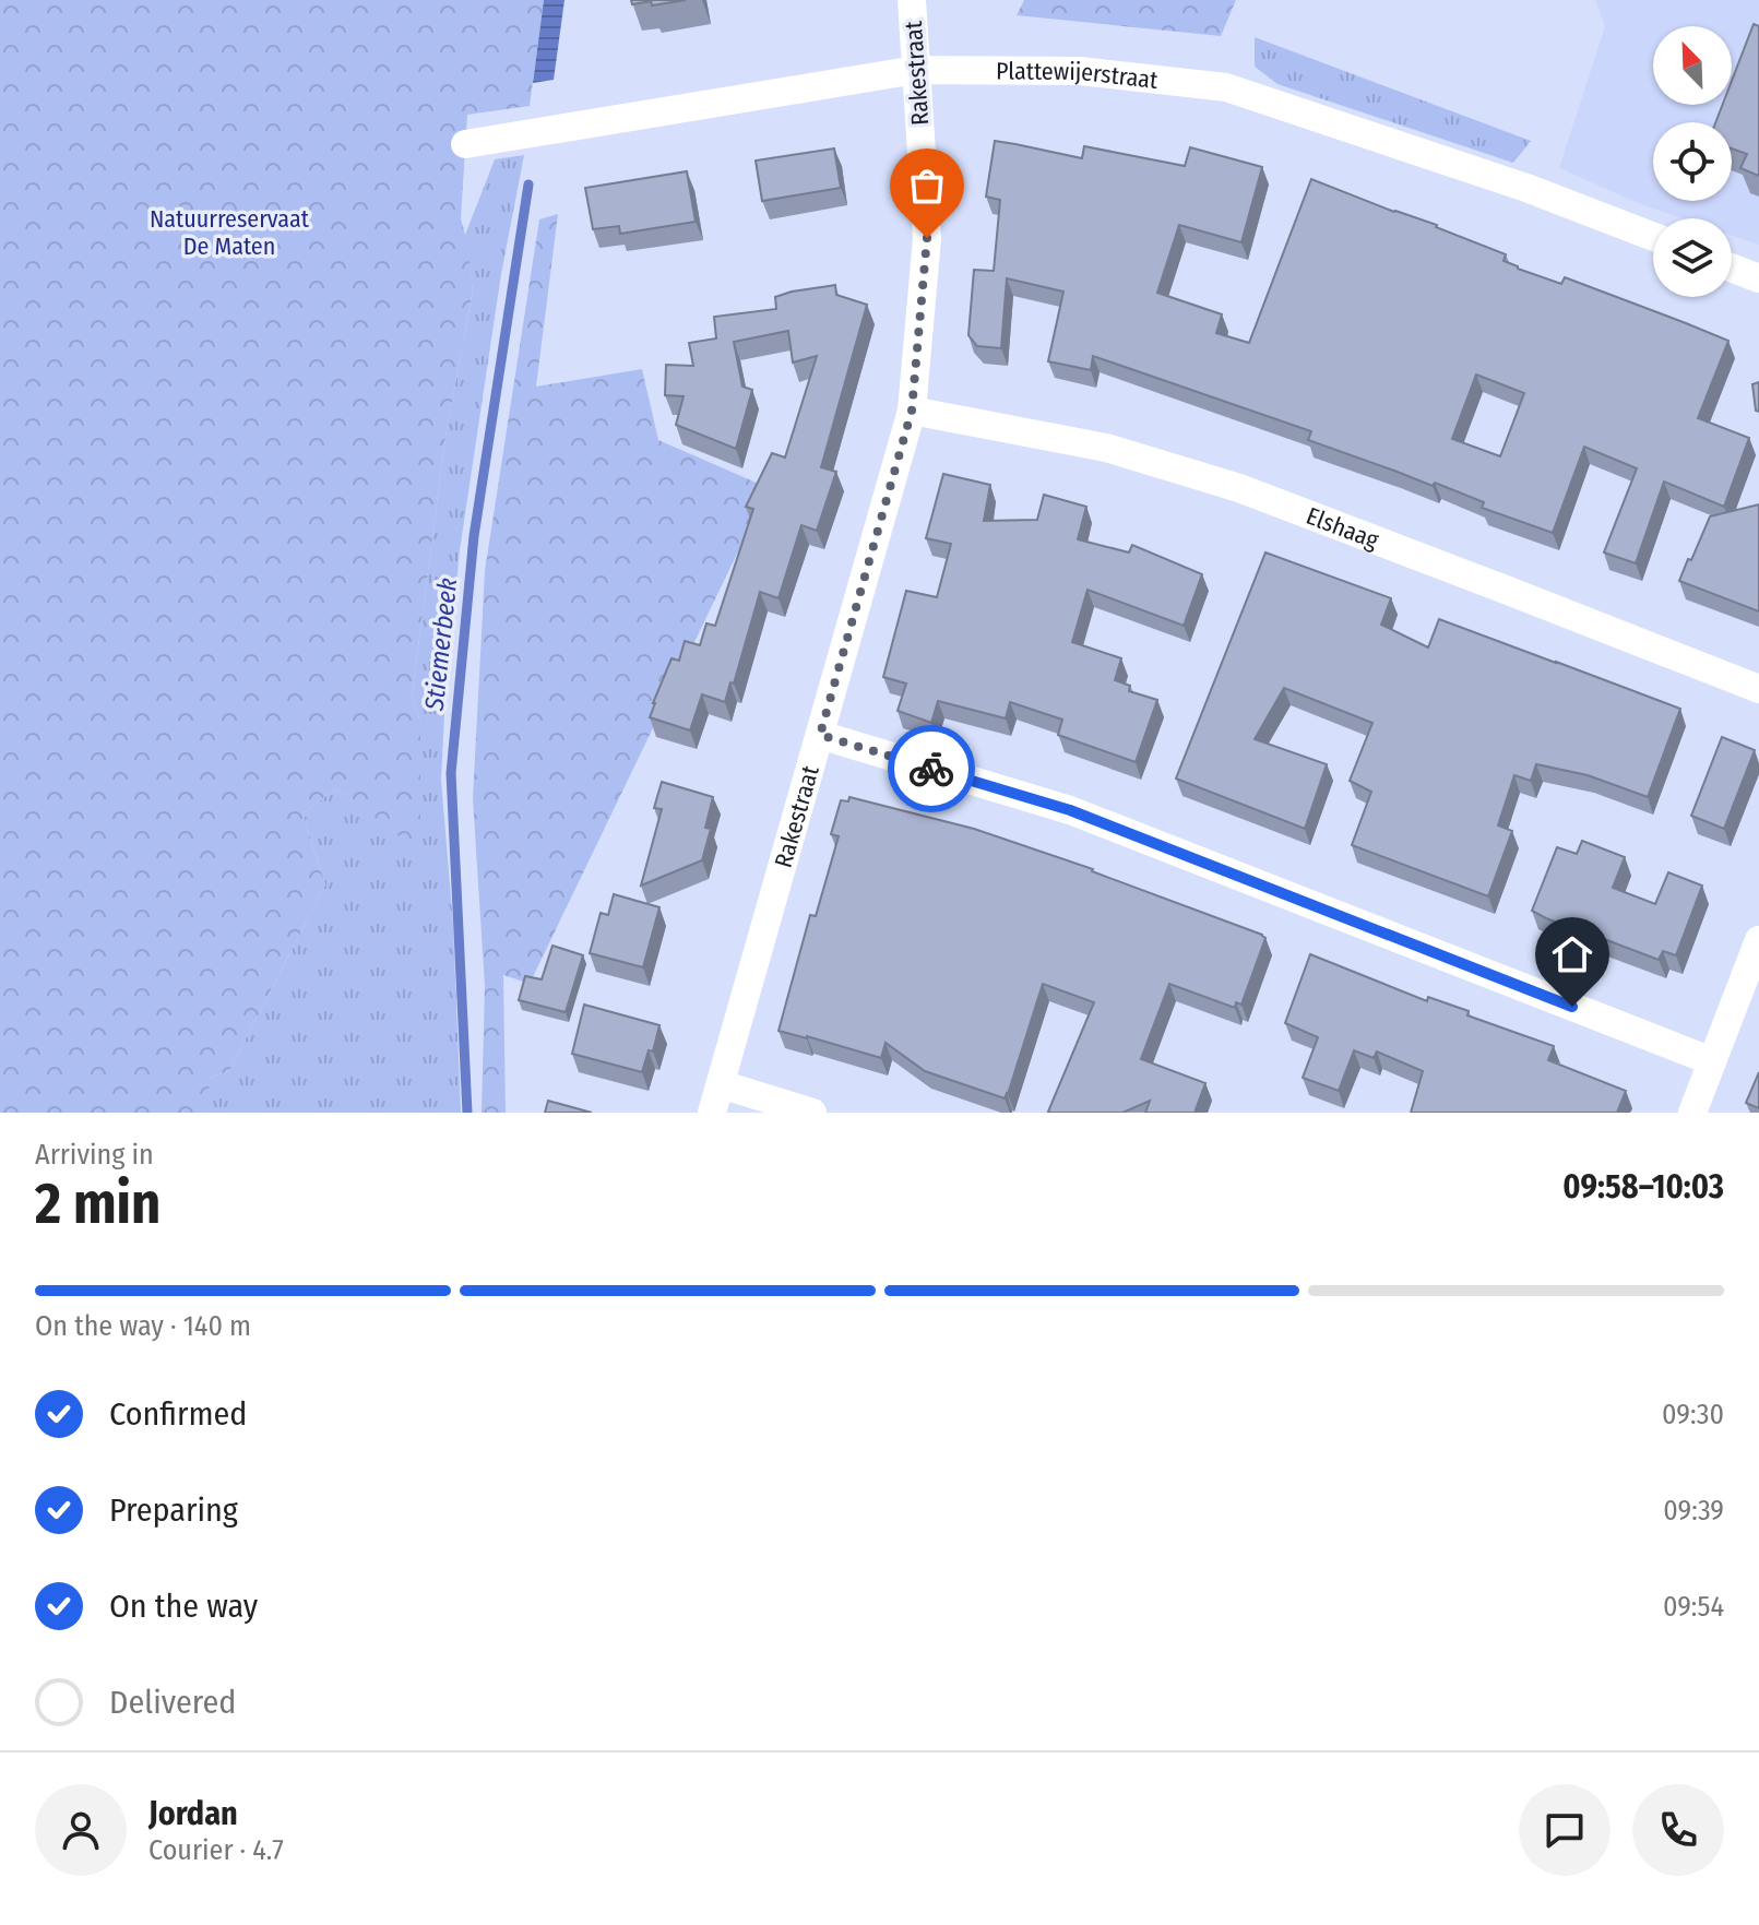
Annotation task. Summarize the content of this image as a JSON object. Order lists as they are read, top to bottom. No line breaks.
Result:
{"streets":{"street":["Rakestraat","Plattewijerstraat","Elshaag"]},"crossings":[["Rakestraat","Plattewijerstraat"],["Rakestraat","Elshaag"]],"water":["Stiemerbeek"],"parks":["Natuurreservaat De Maten"],"north":"top left","page":{"heading":["2 min","Arriving in","09:58–10:03"],"panel":["Jordan","Courier · 4.7"],"bar":"On the way · 140 m","list":[["Confirmed","09:30"],["Preparing","09:39"],["On the way","09:54"],"Delivered"]}}
